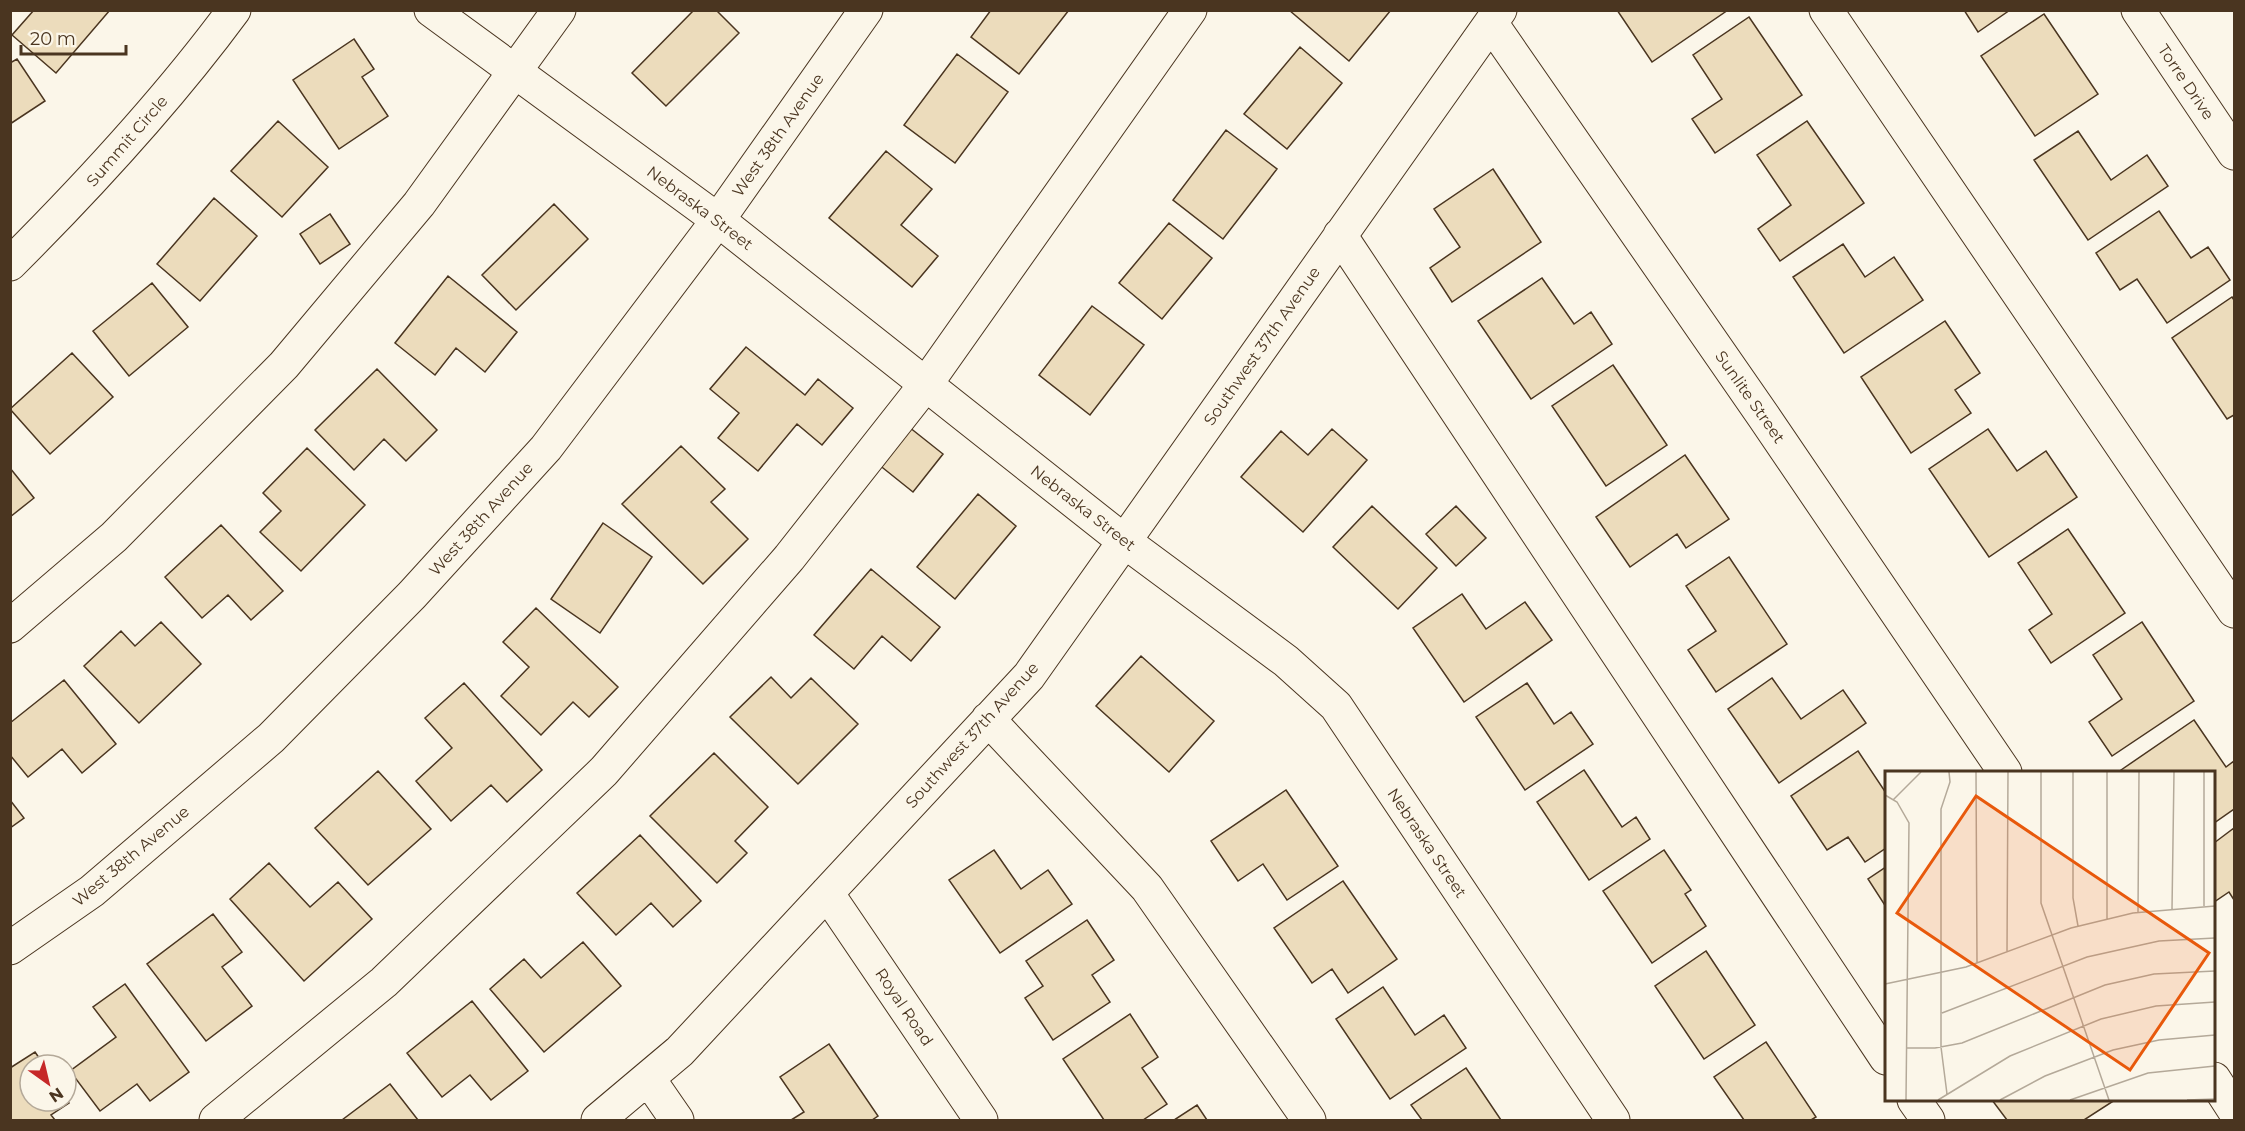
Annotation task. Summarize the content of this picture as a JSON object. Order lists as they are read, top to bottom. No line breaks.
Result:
{"streets":{"street":["Torre Drive","West 38th Avenue","Summit Circle","Nebraska Street","Southwest 37th Avenue","Sunlite Street","Royal Road"]},"crossings":[["West 38th Avenue","Nebraska Street"],["Nebraska Street","Southwest 37th Avenue"],["Southwest 37th Avenue","Sunlite Street"],["Southwest 37th Avenue","Royal Road"]],"scale_bar":"20 m","north":"bottom right"}
